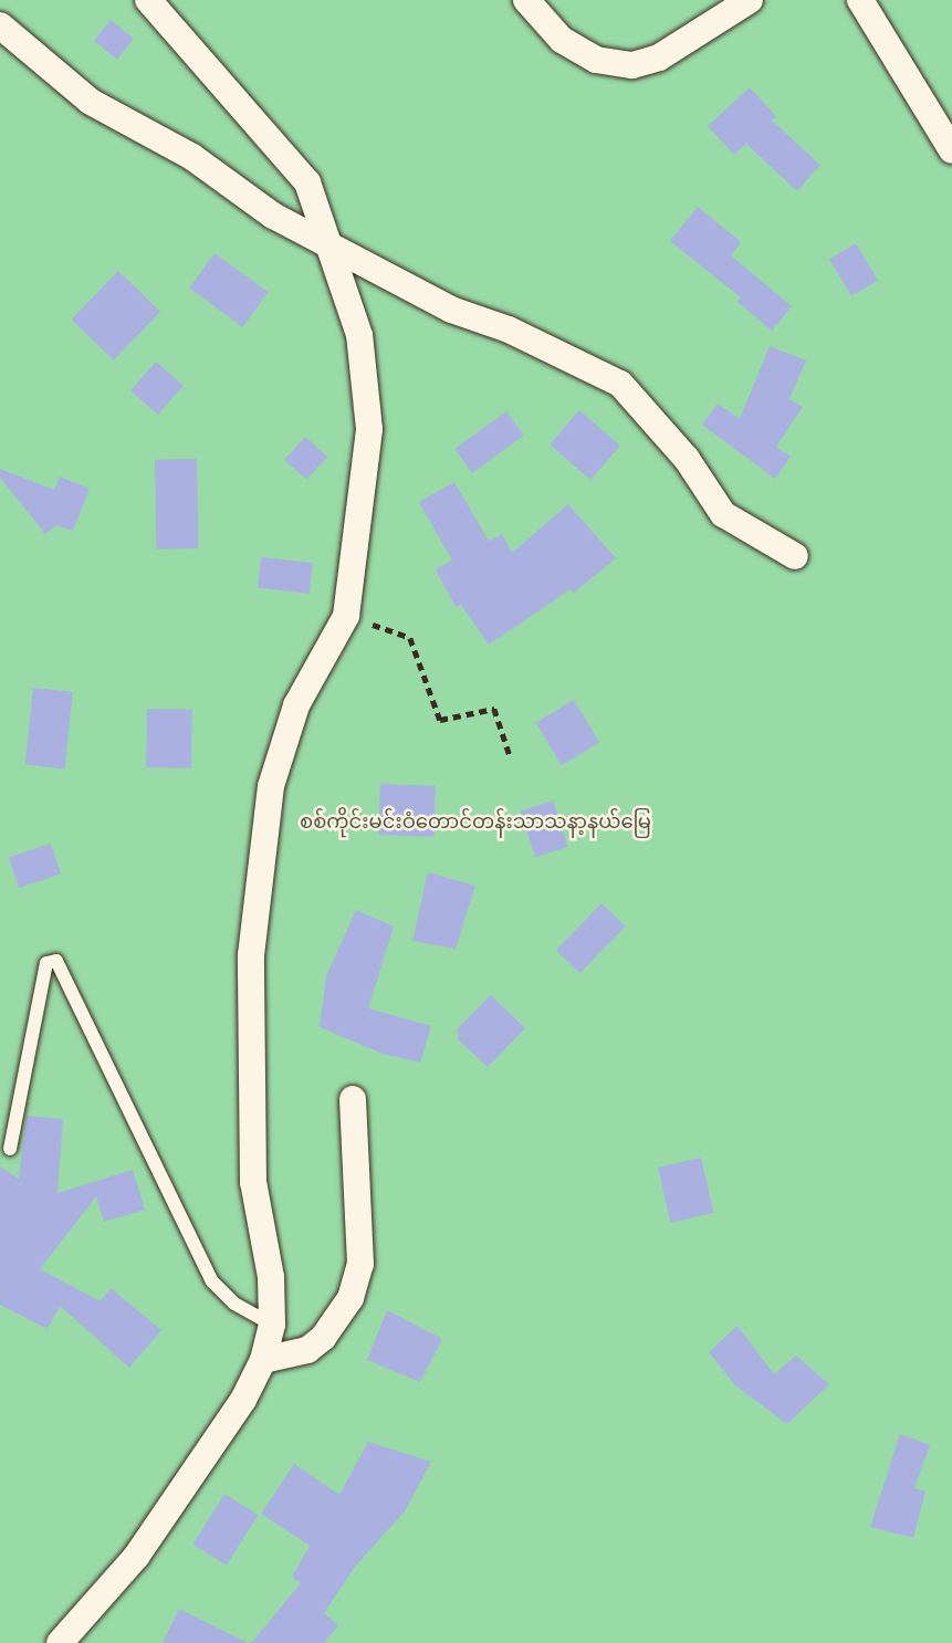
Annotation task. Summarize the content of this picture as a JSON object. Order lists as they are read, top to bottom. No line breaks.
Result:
{"parks":["စစ်ကိုင်းမင်းဝံတောင်တန်းသာသနာ့နယ်မြေ"]}
